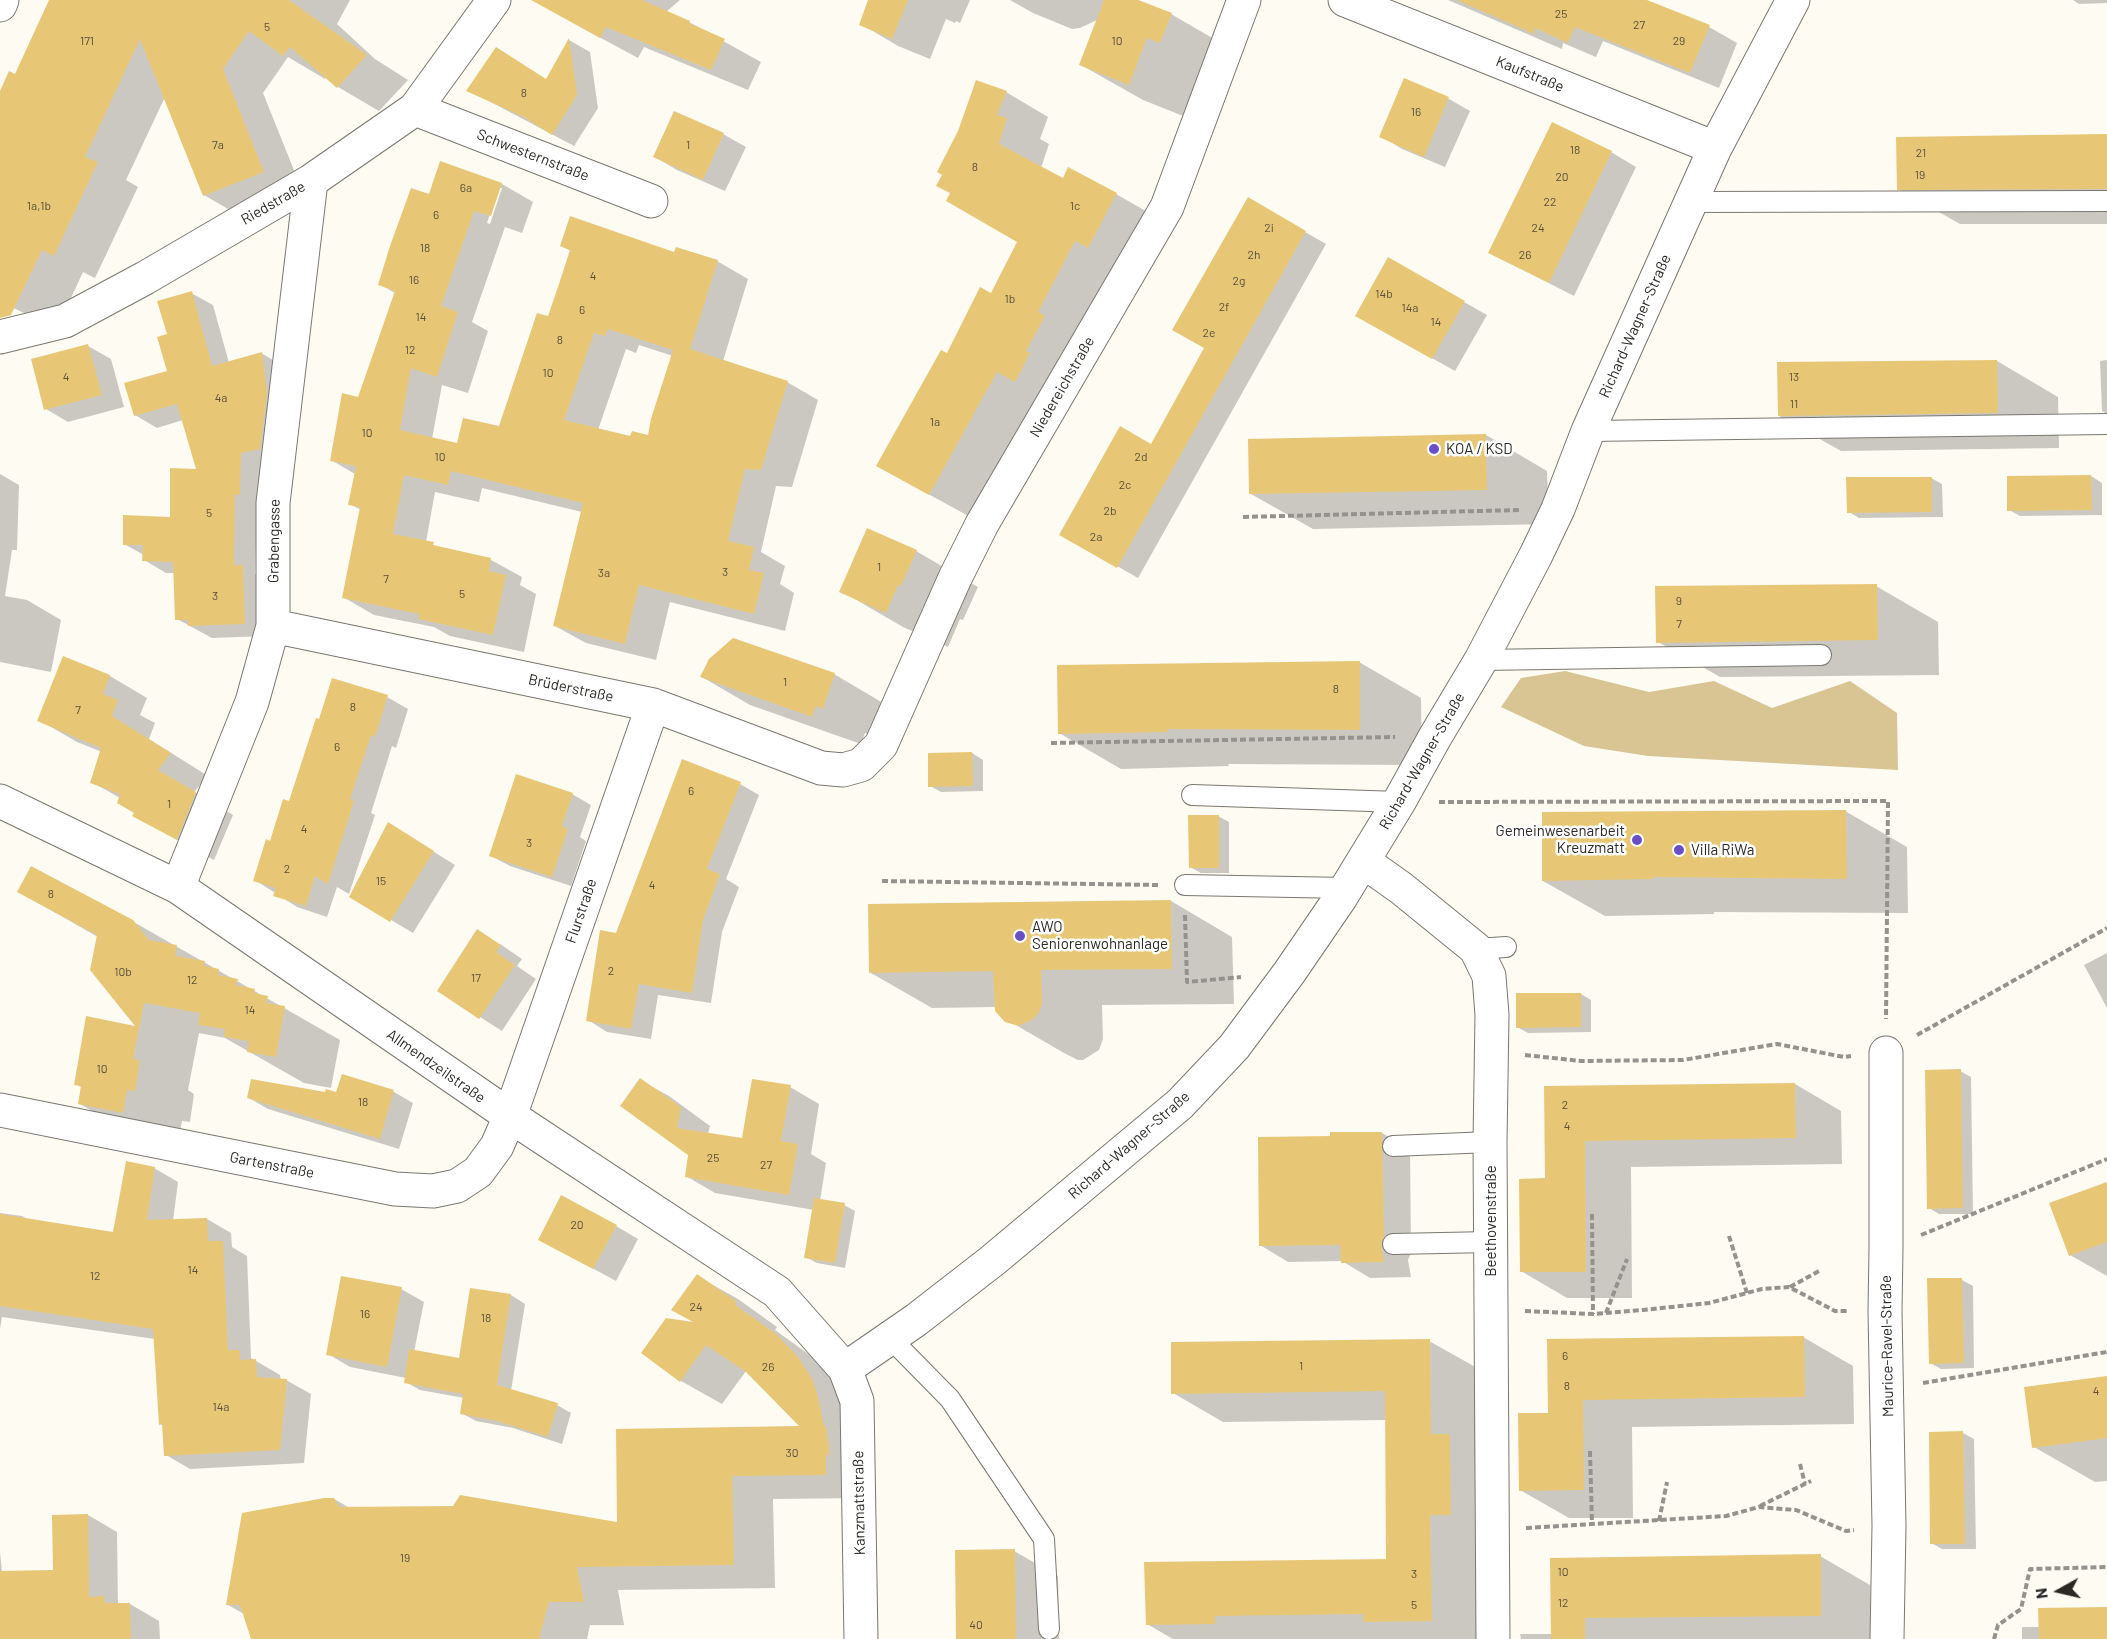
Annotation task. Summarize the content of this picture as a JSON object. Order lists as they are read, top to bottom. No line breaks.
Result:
{"streets":{"street":["Kaufstraße","Schwesternstraße","Riedstraße","Richard-Wagner-Straße","Niedereichstraße","Grabengasse","Brüderstraße","Flurstraße","Allmendzeilstraße","Gartenstraße","Beethovenstraße","Maurice-Ravel-Straße","Kanzmattstraße"]},"crossings":[["Kaufstraße","Richard-Wagner-Straße"],["Schwesternstraße","Riedstraße"],["Riedstraße","Grabengasse"],["Richard-Wagner-Straße","Allmendzeilstraße"],["Richard-Wagner-Straße","Beethovenstraße"],["Richard-Wagner-Straße","Kanzmattstraße"],["Niedereichstraße","Brüderstraße"],["Grabengasse","Brüderstraße"],["Grabengasse","Allmendzeilstraße"],["Brüderstraße","Flurstraße"],["Flurstraße","Allmendzeilstraße"],["Flurstraße","Gartenstraße"],["Allmendzeilstraße","Gartenstraße"],["Allmendzeilstraße","Kanzmattstraße"]],"places":["KOA / KSD","Gemeinwesenarbeit Kreuzmatt","Villa RiWa","AWO Seniorenwohnanlage"],"house_numbers":["25","27","5","171","10","29","8","16","7a","1","18","21","8","19","20","6a","22","1a,1b","1c","6","2i","24","18","2h","26","4","16","2g","14b","1b","2f","14a","6","14","14","2e","8","12","10","4","13","4a","11","1a","10","10","2d","2c","2b","5","2a","1","3","3a","7","5","3","9","7","1","8","8","7","6","6","1","4","3","2","15","4","8","2","10b","17","12","14","10","18","2","4","25","27","20","14","12","24","16","18","6","1","26","8","4","14a","30","19","10","3","12","5","40"],"north":"left"}
